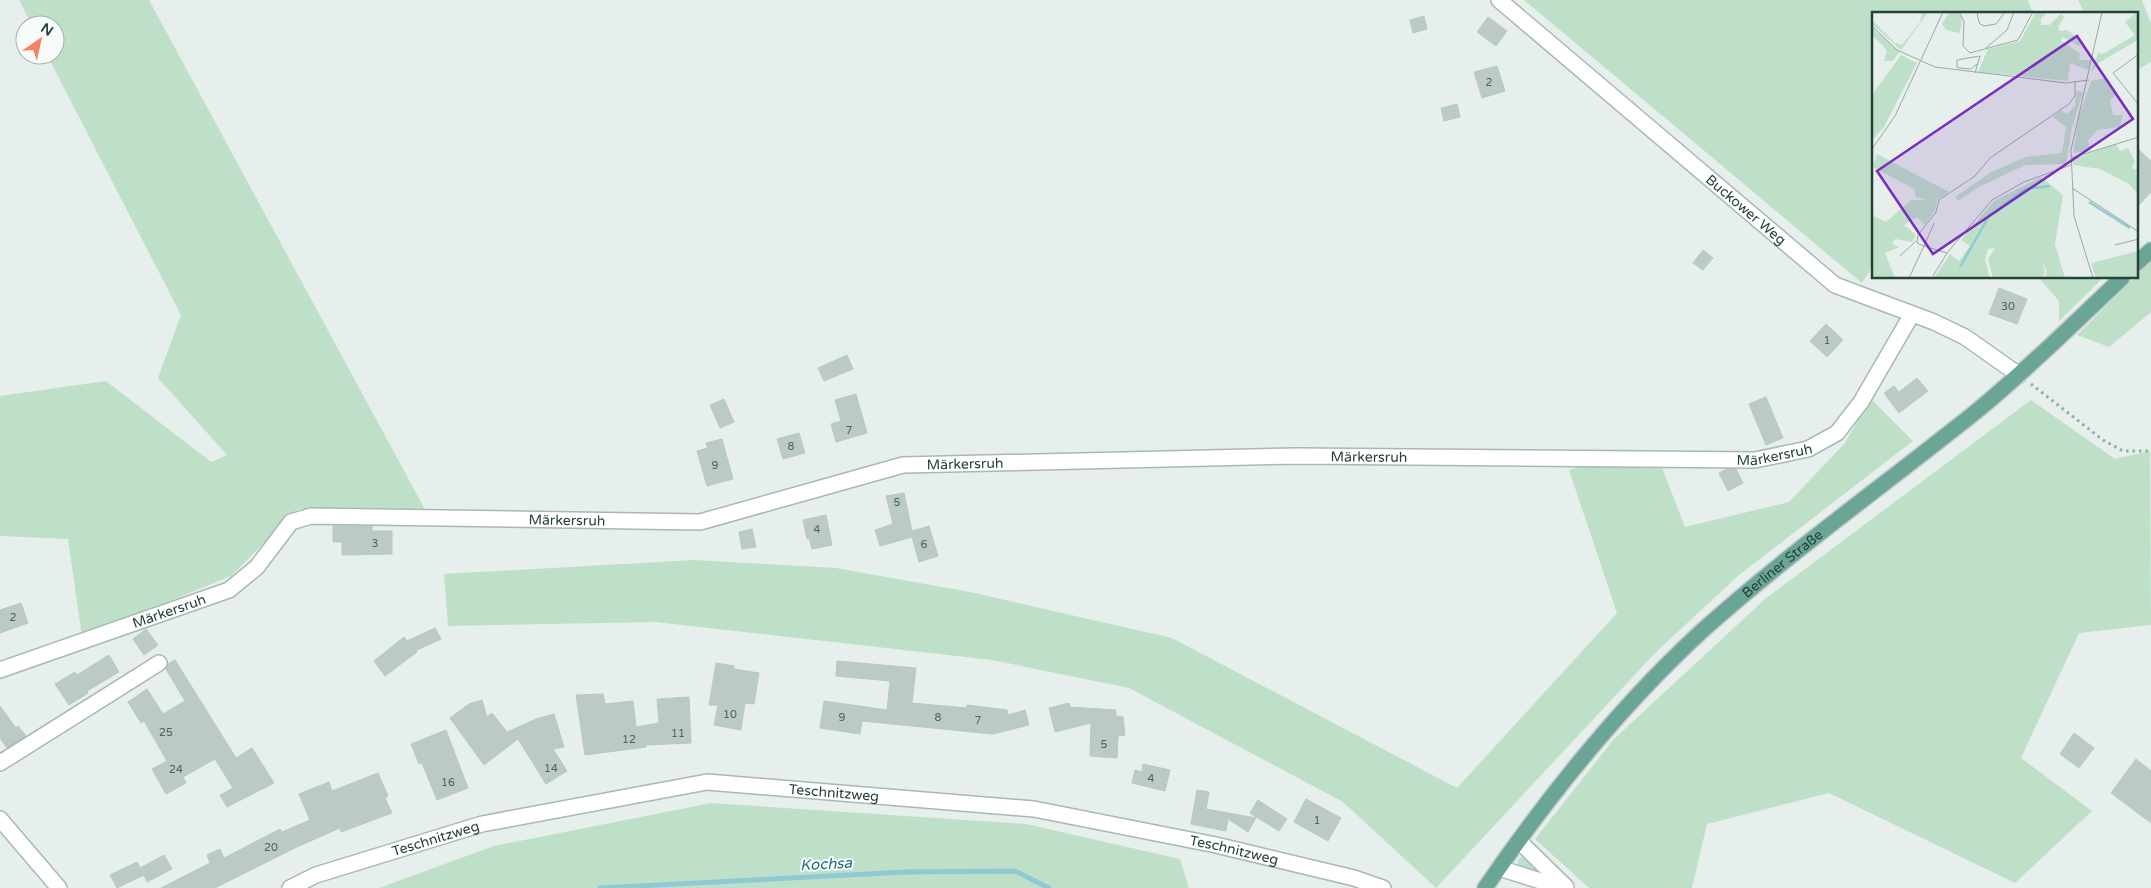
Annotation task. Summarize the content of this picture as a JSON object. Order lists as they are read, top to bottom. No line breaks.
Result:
{"streets":{"main road":["Berliner Straße"],"street":["Buckower Weg","Märkersruh","Teschnitzweg"]},"crossings":[["Buckower Weg","Märkersruh"],["Buckower Weg","Berliner Straße"]],"water":["Kochsa"],"house_numbers":["2","30","1","7","8","9","5","4","3","6","2","10","9","8","7","25","11","12","5","14","24","4","16","1","20"],"north":"top right"}
